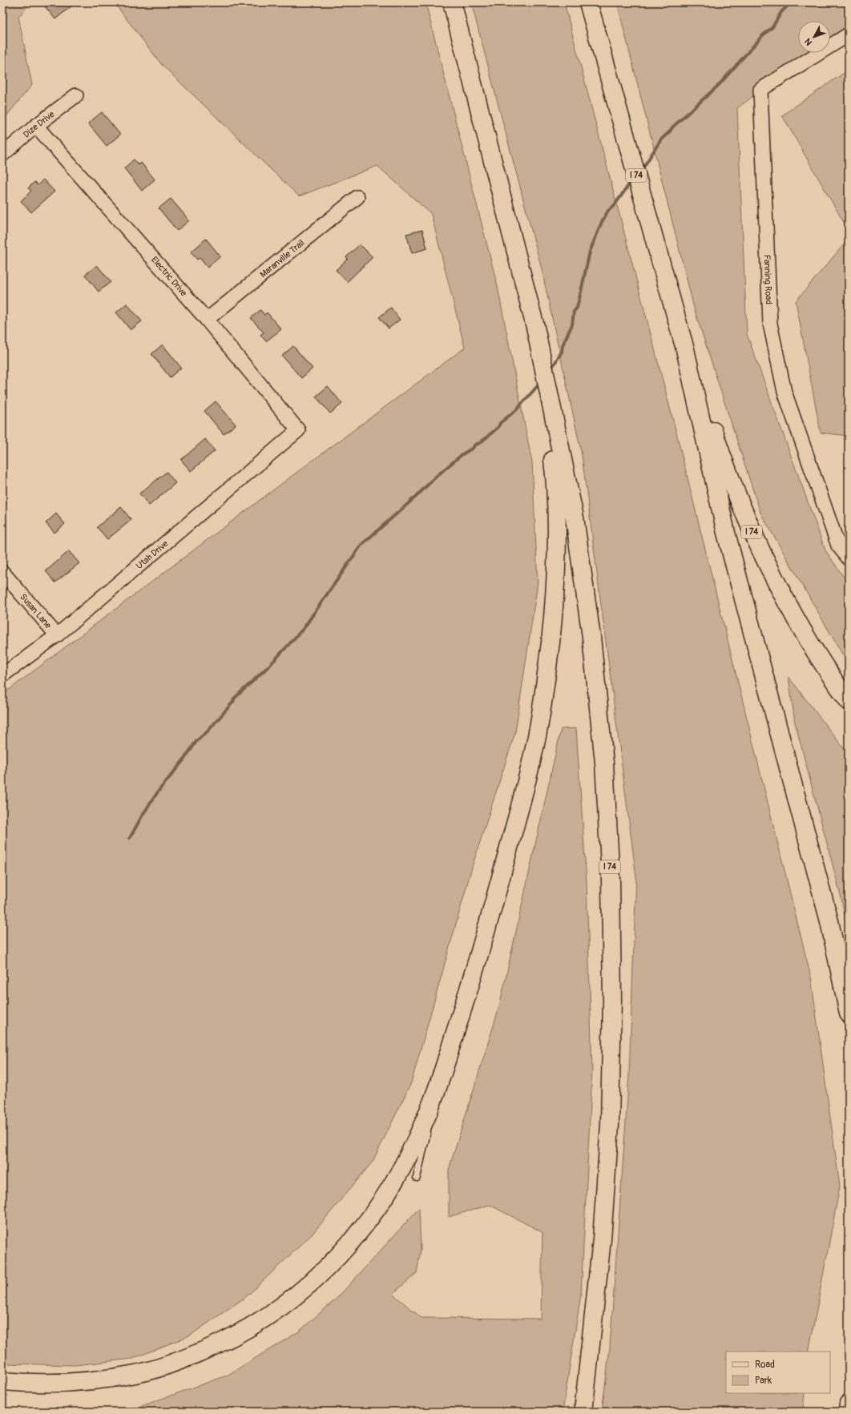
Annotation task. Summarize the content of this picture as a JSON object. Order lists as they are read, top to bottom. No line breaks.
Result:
{"streets":{"highway":["I 74"],"street":["Dize Drive","Maranville Trail","Electric Drive","Fanning Road","Utah Drive","Susan Lane"]},"crossings":[["Dize Drive","Electric Drive"],["Maranville Trail","Electric Drive"],["Electric Drive","Utah Drive"],["Utah Drive","Susan Lane"]],"legend":["Road","Park"],"north":"bottom left"}
